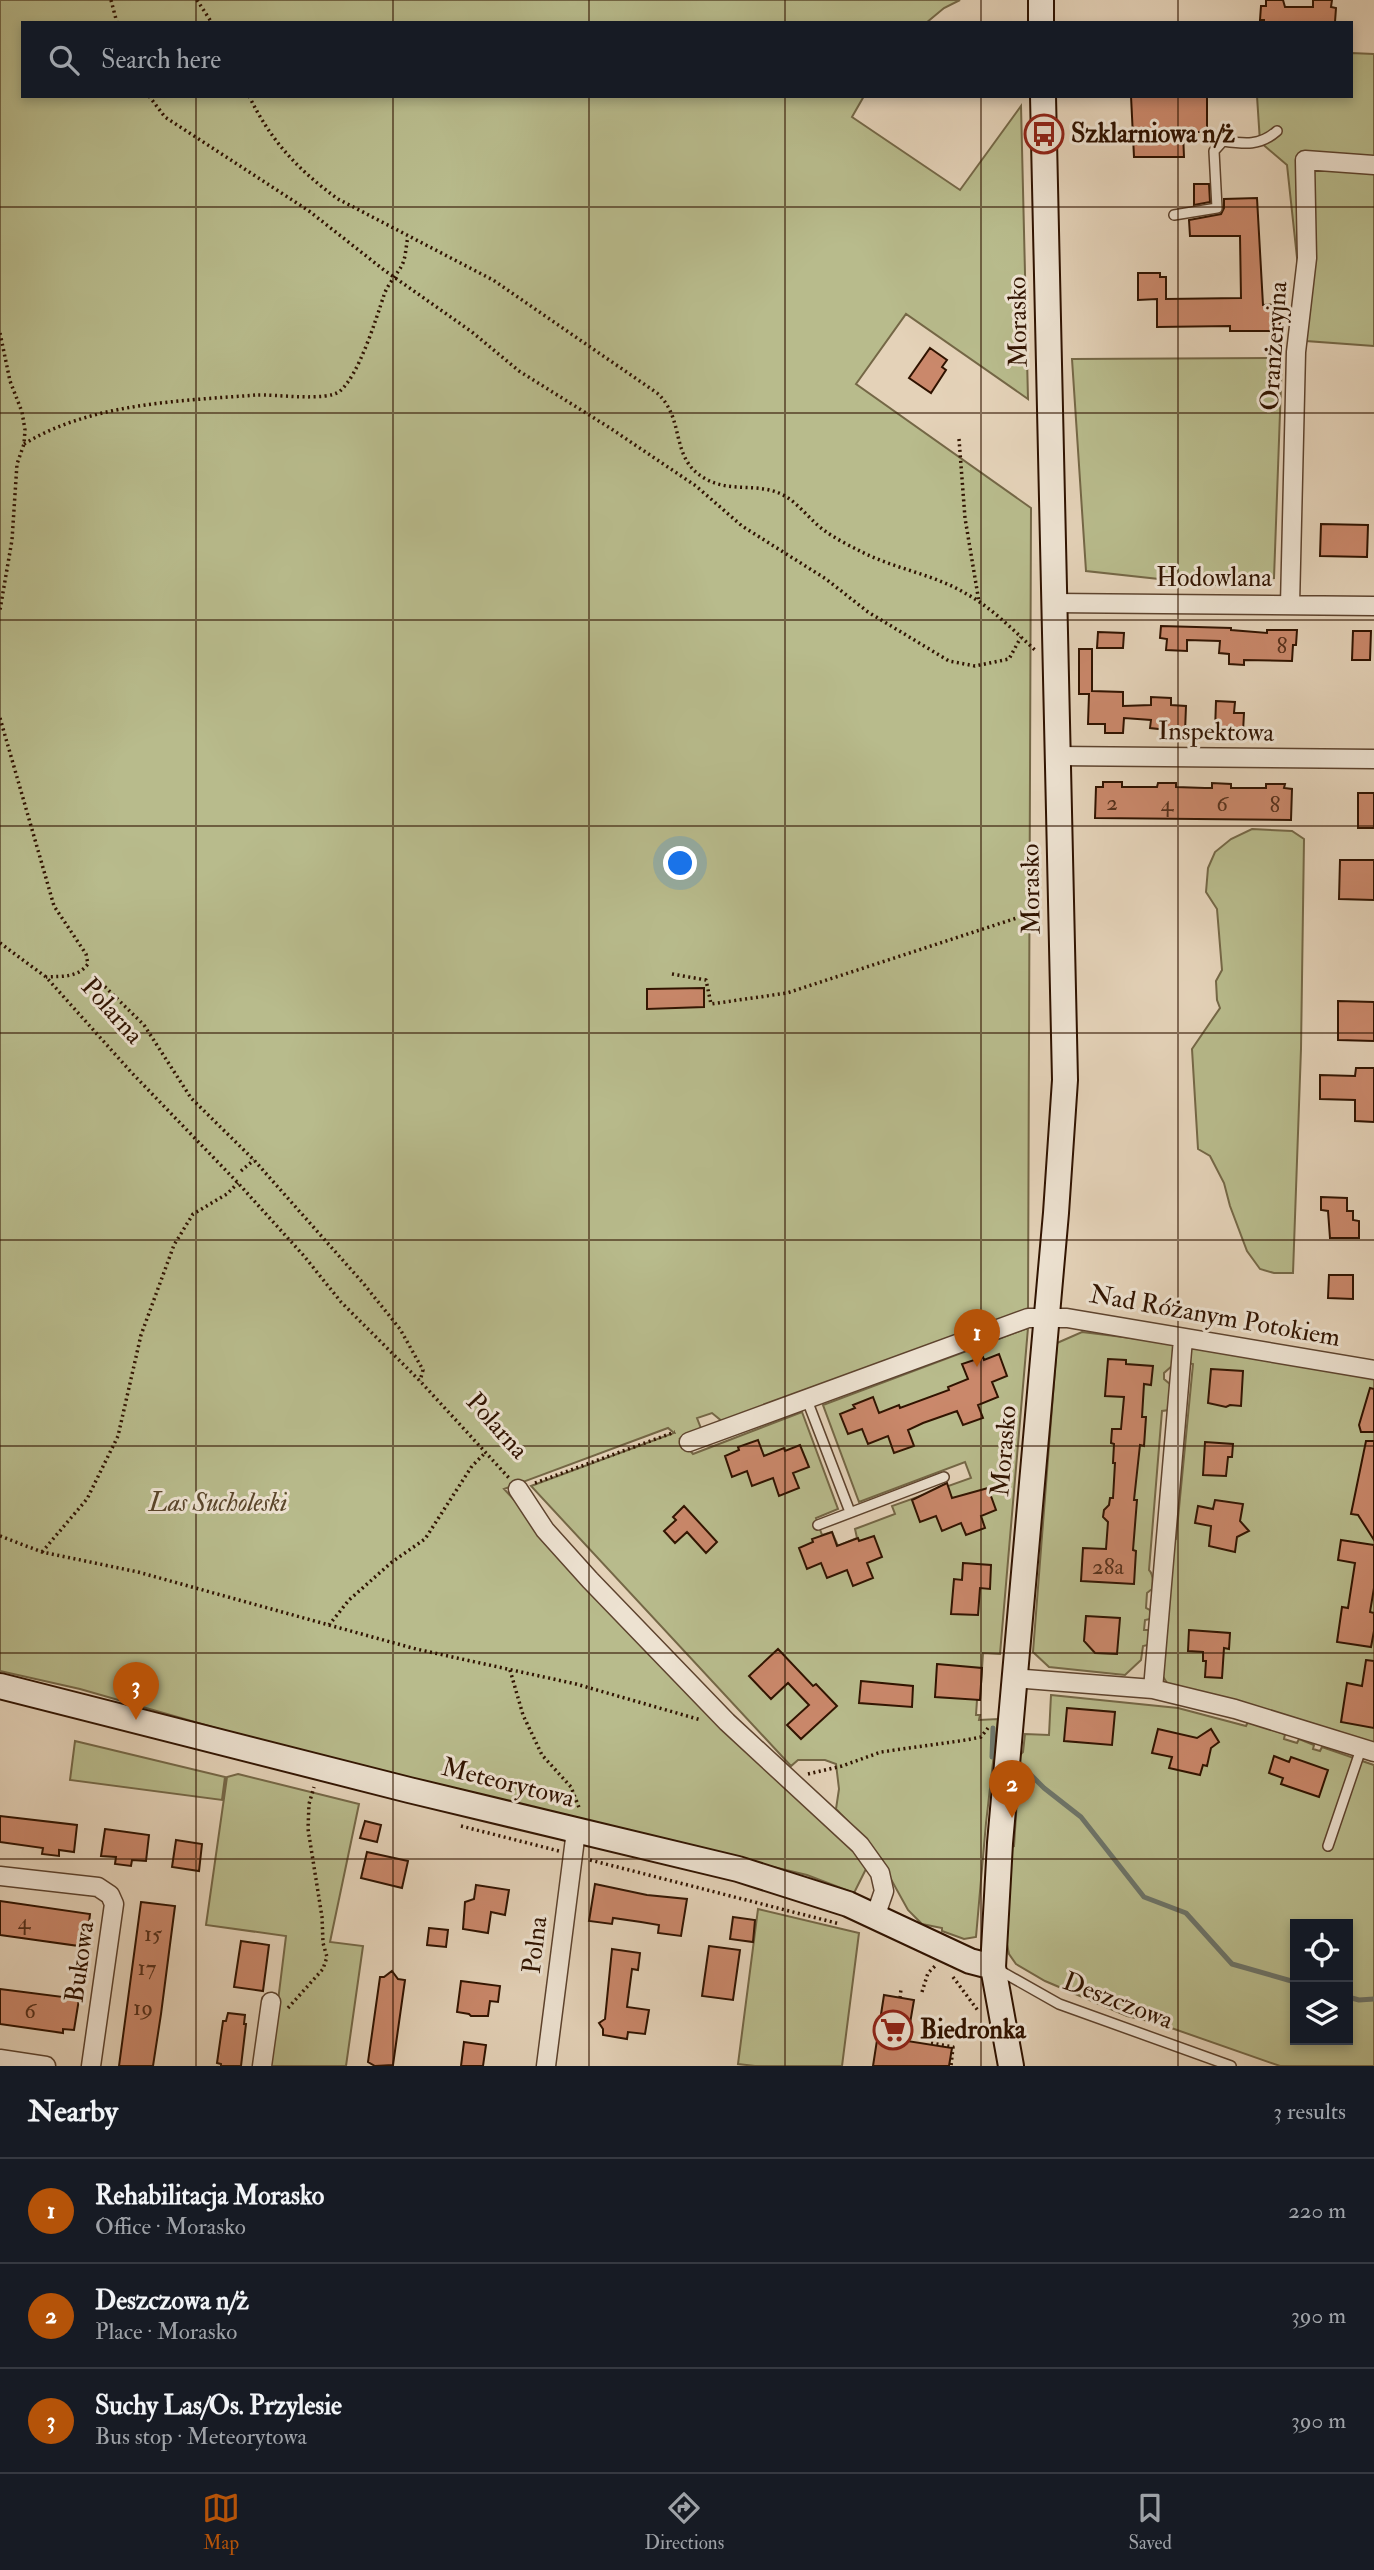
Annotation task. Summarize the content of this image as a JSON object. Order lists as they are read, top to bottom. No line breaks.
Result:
{"streets":{"street":["Morasko","Oranżeryjna","Hodowlana","Inspektowa","Polarna","Nad Różanym Potokiem","Meteorytowa","Polna","Bukowa"],"lane":["Deszczowa"]},"crossings":[["Morasko","Hodowlana"],["Morasko","Inspektowa"],["Morasko","Nad Różanym Potokiem"],["Morasko","Meteorytowa"],["Morasko","Deszczowa"],["Oranżeryjna","Hodowlana"],["Polarna","Meteorytowa"],["Meteorytowa","Polna"],["Meteorytowa","Deszczowa"]],"parks":["Las Sucholeski"],"places":{"bus stop":["Szklarniowa n/ż"],"supermarket":["Biedronka"]},"house_numbers":["8","2","4","6","8","28a","4","15","17","19","6"],"page":{"search":"Search here","pins":["1","3","2"],"heading":["Nearby","3 results"],"list":[{"mark":"1","name":"Rehabilitacja Morasko","note":"Office · Morasko","value":"220 m"},{"mark":"2","name":"Deszczowa n/ż","note":"Place · Morasko","value":"390 m"},{"mark":"3","name":"Suchy Las/Os. Przylesie","note":"Bus stop · Meteorytowa","value":"390 m"}],"nav":["Map","Directions","Saved"]}}
